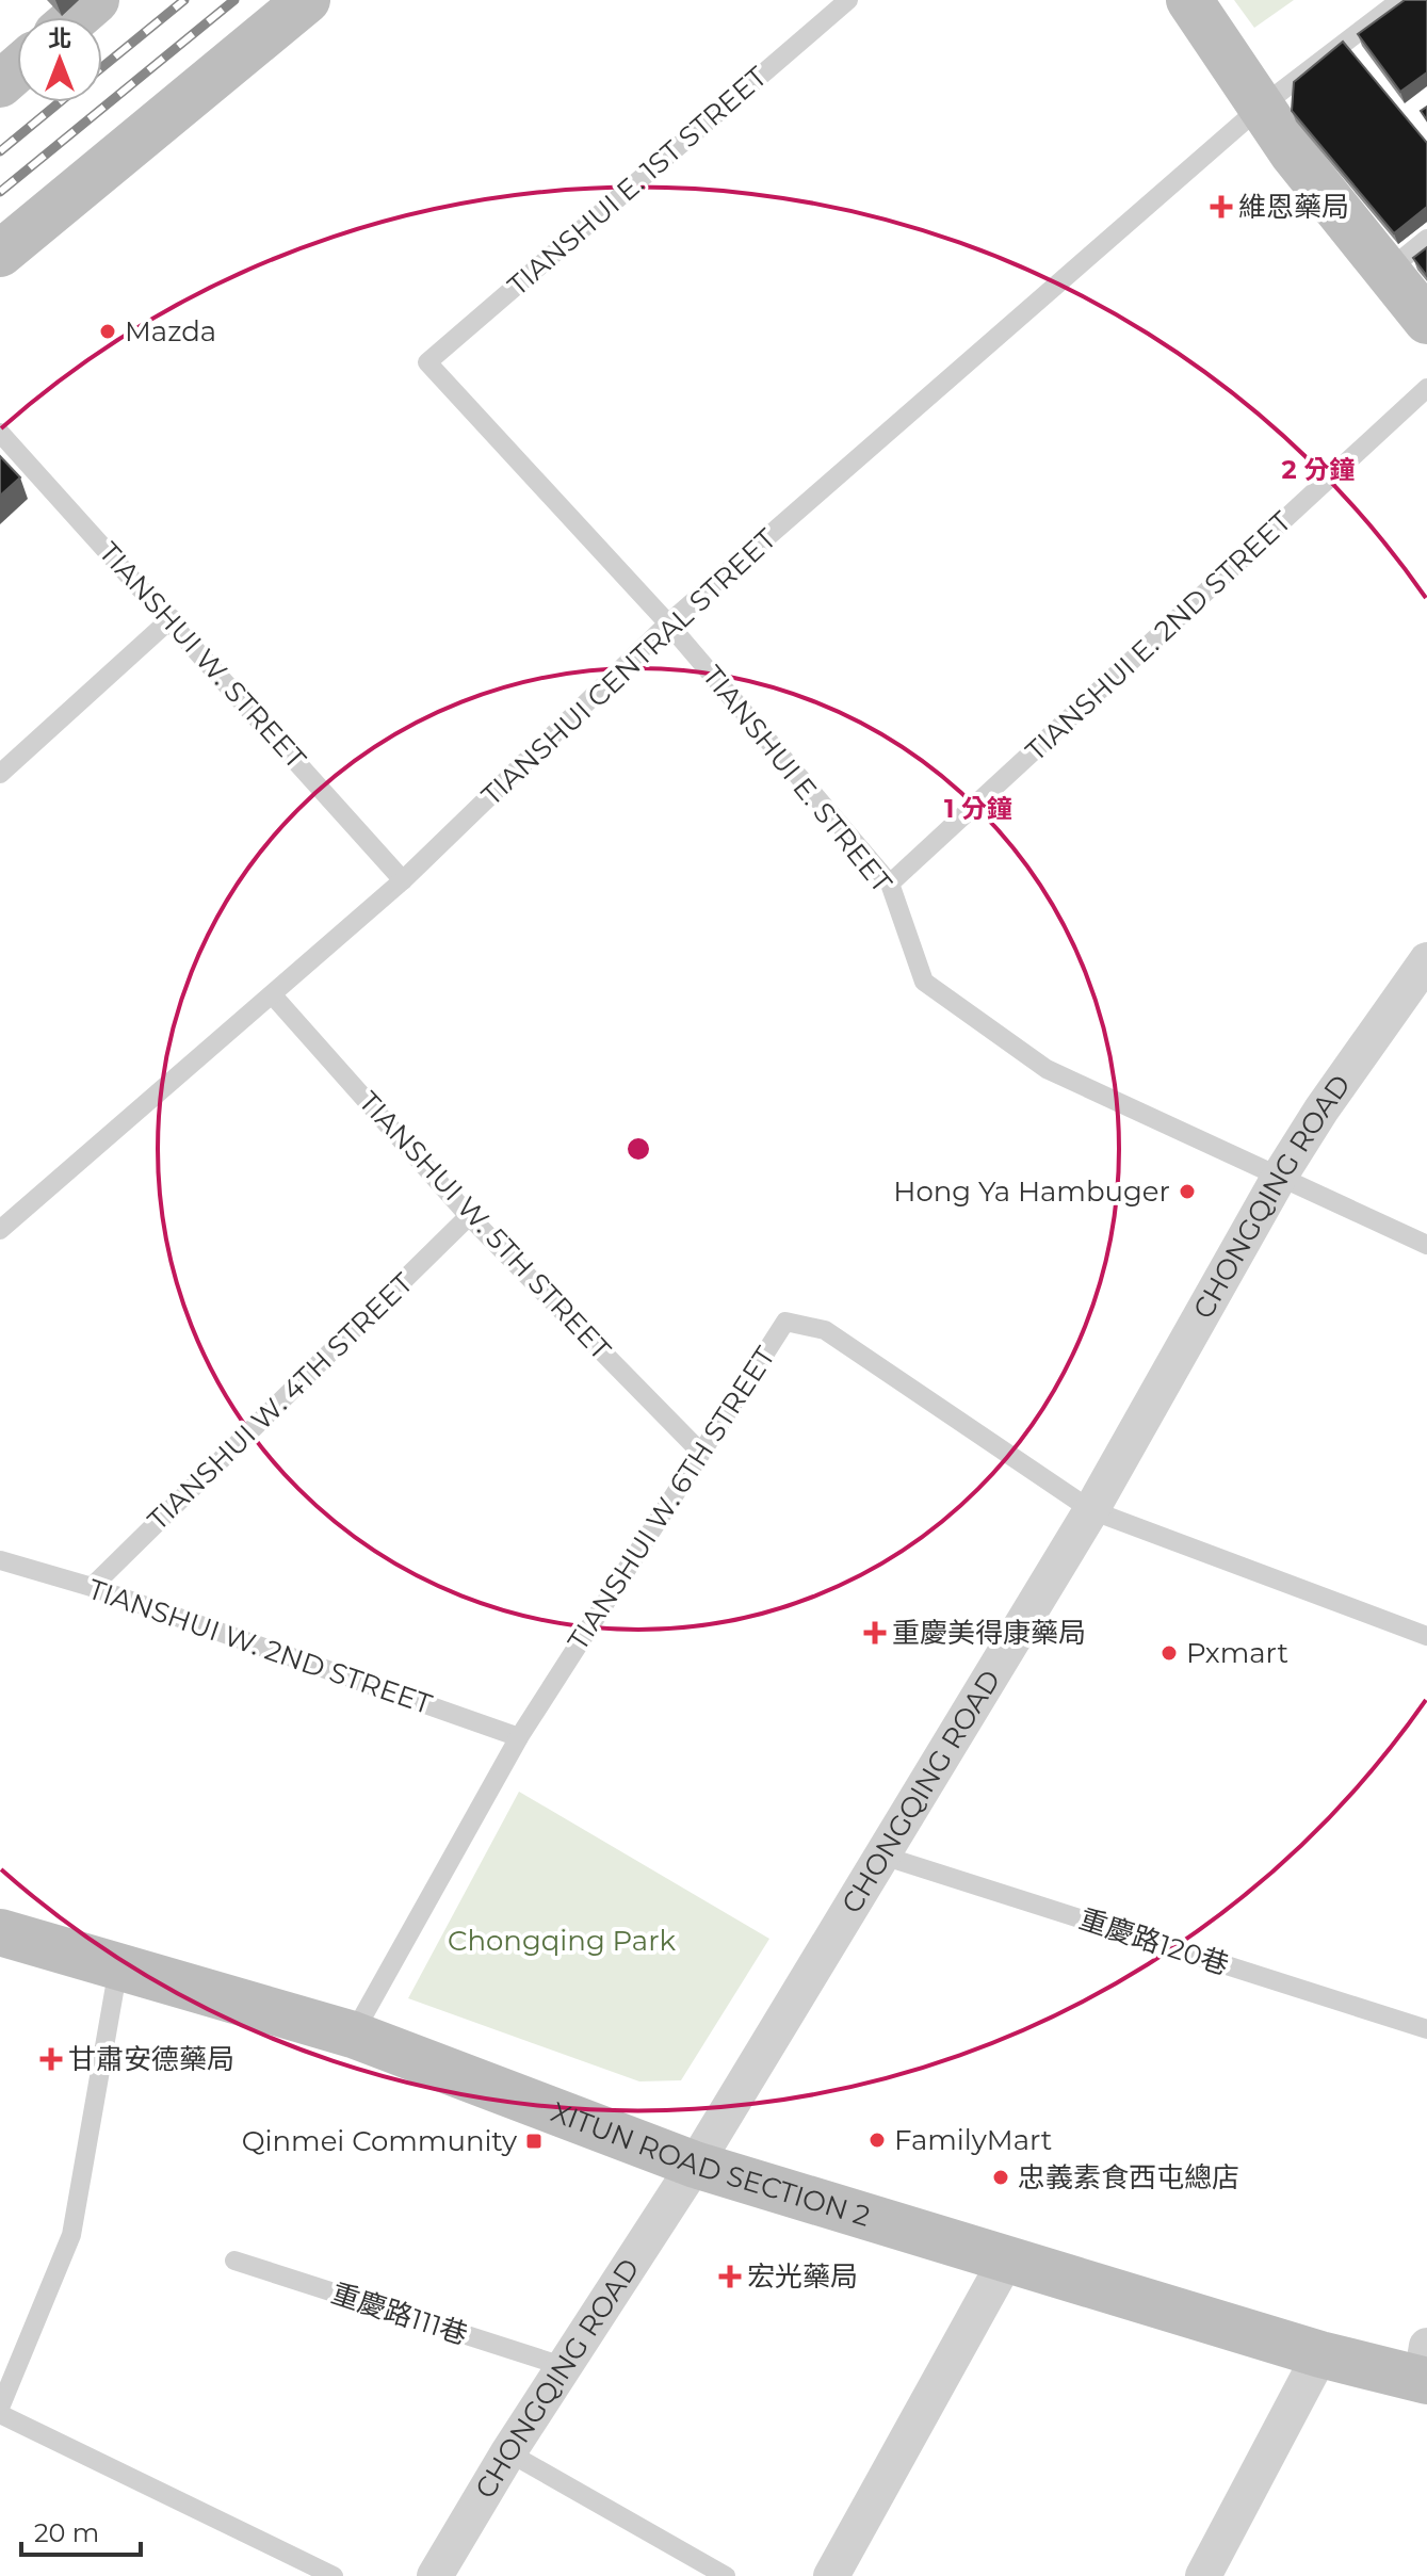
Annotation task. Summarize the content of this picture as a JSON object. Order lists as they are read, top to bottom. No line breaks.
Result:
{"streets":{"street":["CHONGQING ROAD","XITUN ROAD SECTION 2"],"lane":["TIANSHUI E. 1ST STREET","TIANSHUI E. 2ND STREET","TIANSHUI W. STREET","TIANSHUI CENTRAL STREET","TIANSHUI E. STREET","TIANSHUI W. 5TH STREET","TIANSHUI W. 4TH STREET","TIANSHUI W. 6TH STREET","TIANSHUI W. 2ND STREET","重慶路120巷","重慶路111巷"]},"crossings":[["TIANSHUI E. 1ST STREET","TIANSHUI E. STREET"],["TIANSHUI E. 2ND STREET","TIANSHUI E. STREET"],["TIANSHUI W. STREET","TIANSHUI CENTRAL STREET"],["TIANSHUI CENTRAL STREET","TIANSHUI E. STREET"],["TIANSHUI CENTRAL STREET","TIANSHUI W. 5TH STREET"],["TIANSHUI E. STREET","CHONGQING ROAD"],["CHONGQING ROAD","TIANSHUI W. 6TH STREET"],["CHONGQING ROAD","重慶路120巷"],["CHONGQING ROAD","XITUN ROAD SECTION 2"],["CHONGQING ROAD","重慶路111巷"],["TIANSHUI W. 5TH STREET","TIANSHUI W. 4TH STREET"],["TIANSHUI W. 5TH STREET","TIANSHUI W. 6TH STREET"],["TIANSHUI W. 4TH STREET","TIANSHUI W. 2ND STREET"],["TIANSHUI W. 6TH STREET","TIANSHUI W. 2ND STREET"],["TIANSHUI W. 6TH STREET","XITUN ROAD SECTION 2"]],"parks":["Chongqing Park"],"places":{"health":["維恩藥局","重慶美得康藥局","甘肅安德藥局","宏光藥局"],"other":["Mazda","Hong Ya Hambuger","Pxmart","FamilyMart","忠義素食西屯總店"],"transit":["Qinmei Community"]},"scale_bar":"20 m","north":"top","rings":["2 分鐘","1 分鐘"]}
